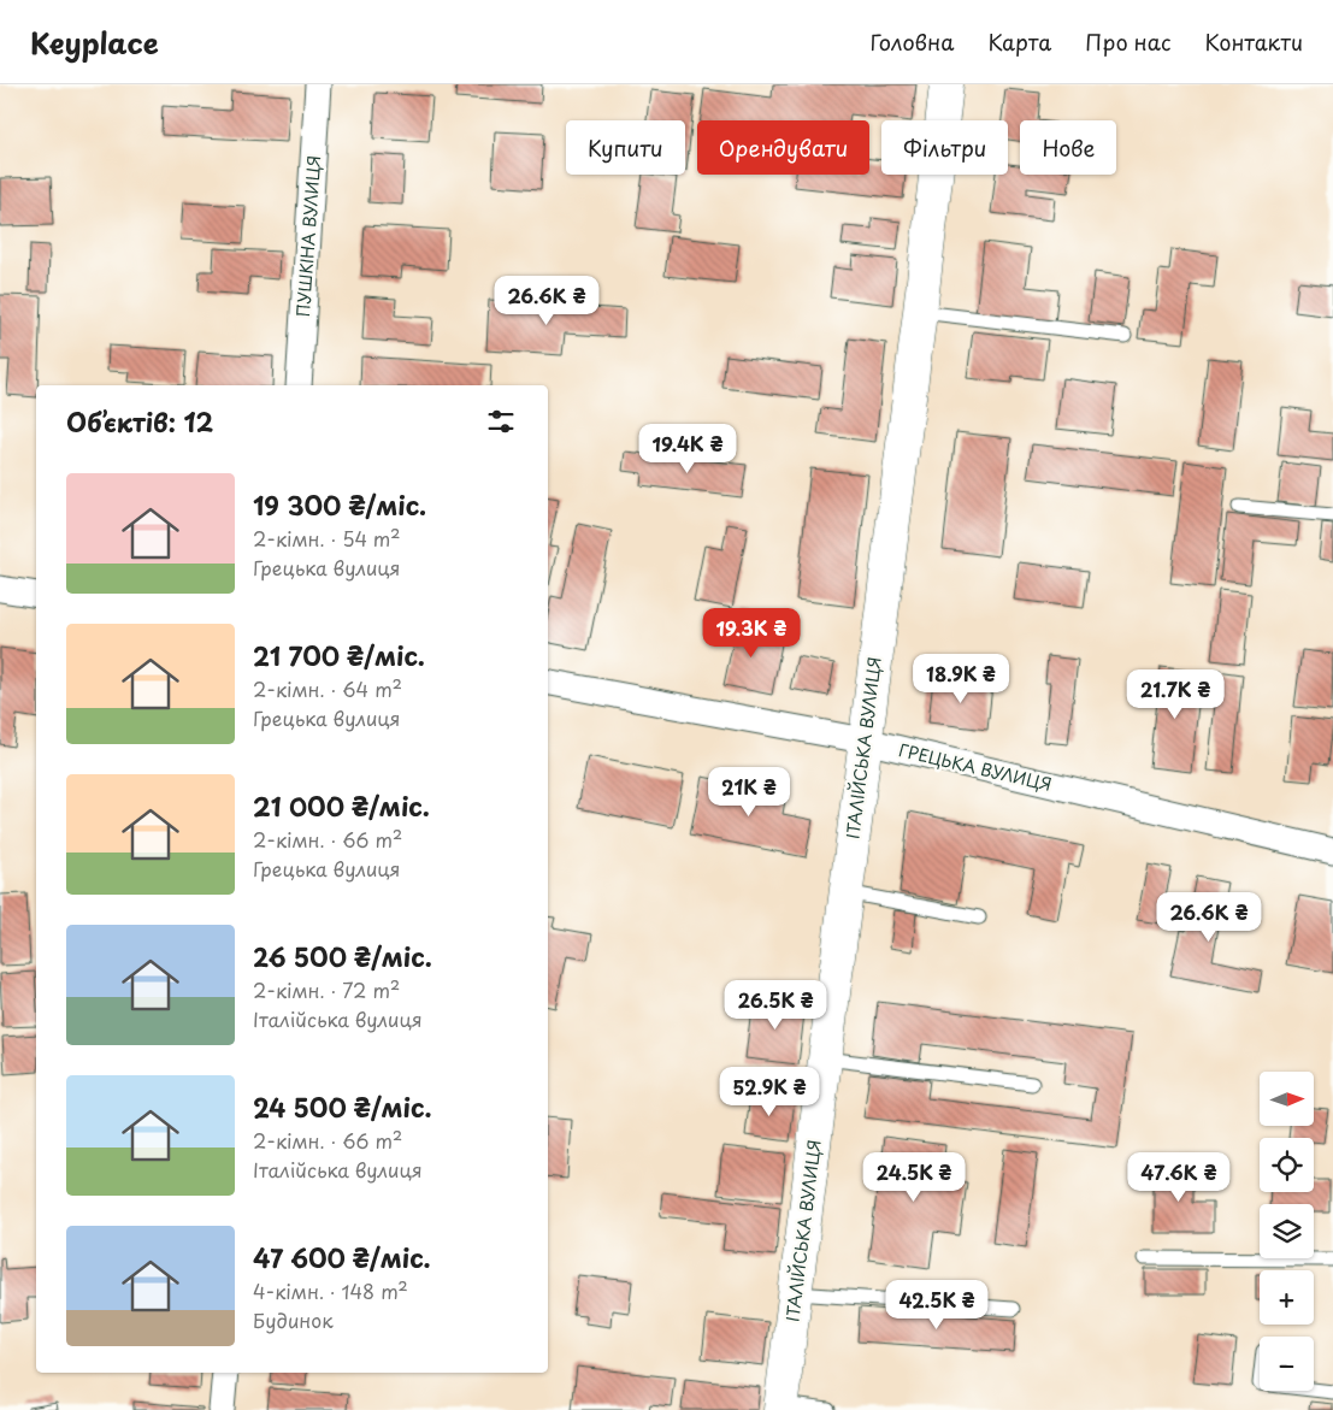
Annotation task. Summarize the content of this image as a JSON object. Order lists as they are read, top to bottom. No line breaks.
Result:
{"streets":{"street":["ПУШКІНА ВУЛИЦЯ","ІТАЛІЙСЬКА ВУЛИЦЯ","ГРЕЦЬКА ВУЛИЦЯ"]},"crossings":[["ІТАЛІЙСЬКА ВУЛИЦЯ","ГРЕЦЬКА ВУЛИЦЯ"]],"north":"right","page":{"header":"Keyplace","nav":["Головна","Карта","Про нас","Контакти"],"chip":["Купити","Орендувати","Фільтри","Нове"],"price":["26.6K ₴","19.4K ₴","19.3K ₴","18.9K ₴","21.7K ₴","21K ₴","26.6K ₴","26.5K ₴","52.9K ₴","24.5K ₴","47.6K ₴","42.5K ₴"],"heading":"Об’єктів: 12","list":[{"name":"19 300 ₴/міс.","note":"2-кімн. · 54 m² · Грецька вулиця"},{"name":"21 700 ₴/міс.","note":"2-кімн. · 64 m² · Грецька вулиця"},{"name":"21 000 ₴/міс.","note":"2-кімн. · 66 m² · Грецька вулиця"},{"name":"26 500 ₴/міс.","note":"2-кімн. · 72 m² · Італійська вулиця"},{"name":"24 500 ₴/міс.","note":"2-кімн. · 66 m² · Італійська вулиця"},{"name":"47 600 ₴/міс.","note":"4-кімн. · 148 m² · Будинок"}],"map_buttons":["+","−"]}}
